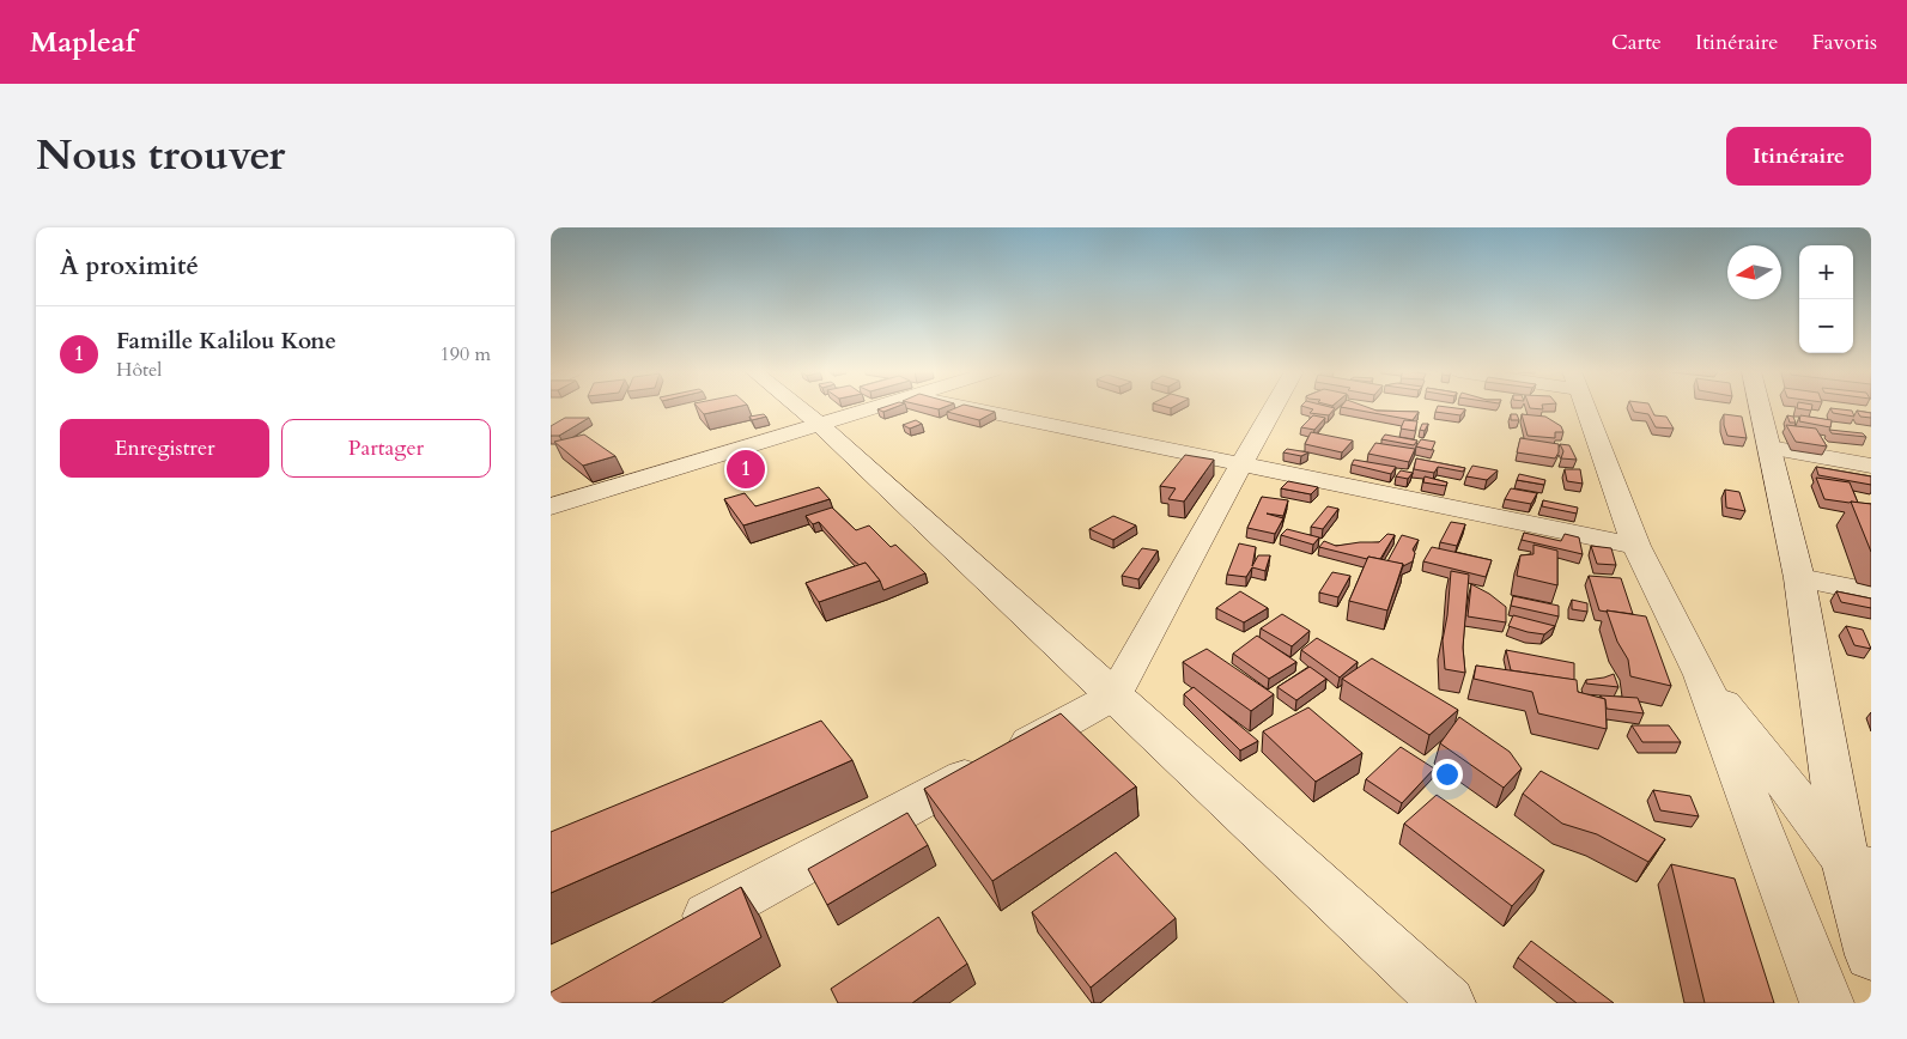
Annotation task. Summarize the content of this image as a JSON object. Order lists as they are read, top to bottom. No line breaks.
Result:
{"north":"left","page":{"header":"Mapleaf","nav":["Carte","Itinéraire","Favoris"],"title":"Nous trouver","buttons":["Itinéraire",["Enregistrer","Partager"]],"heading":"À proximité","map_buttons":["+","−"],"list":[{"mark":"1","name":"Famille Kalilou Kone","note":"Hôtel","value":"190 m"}],"pins":"1"}}
